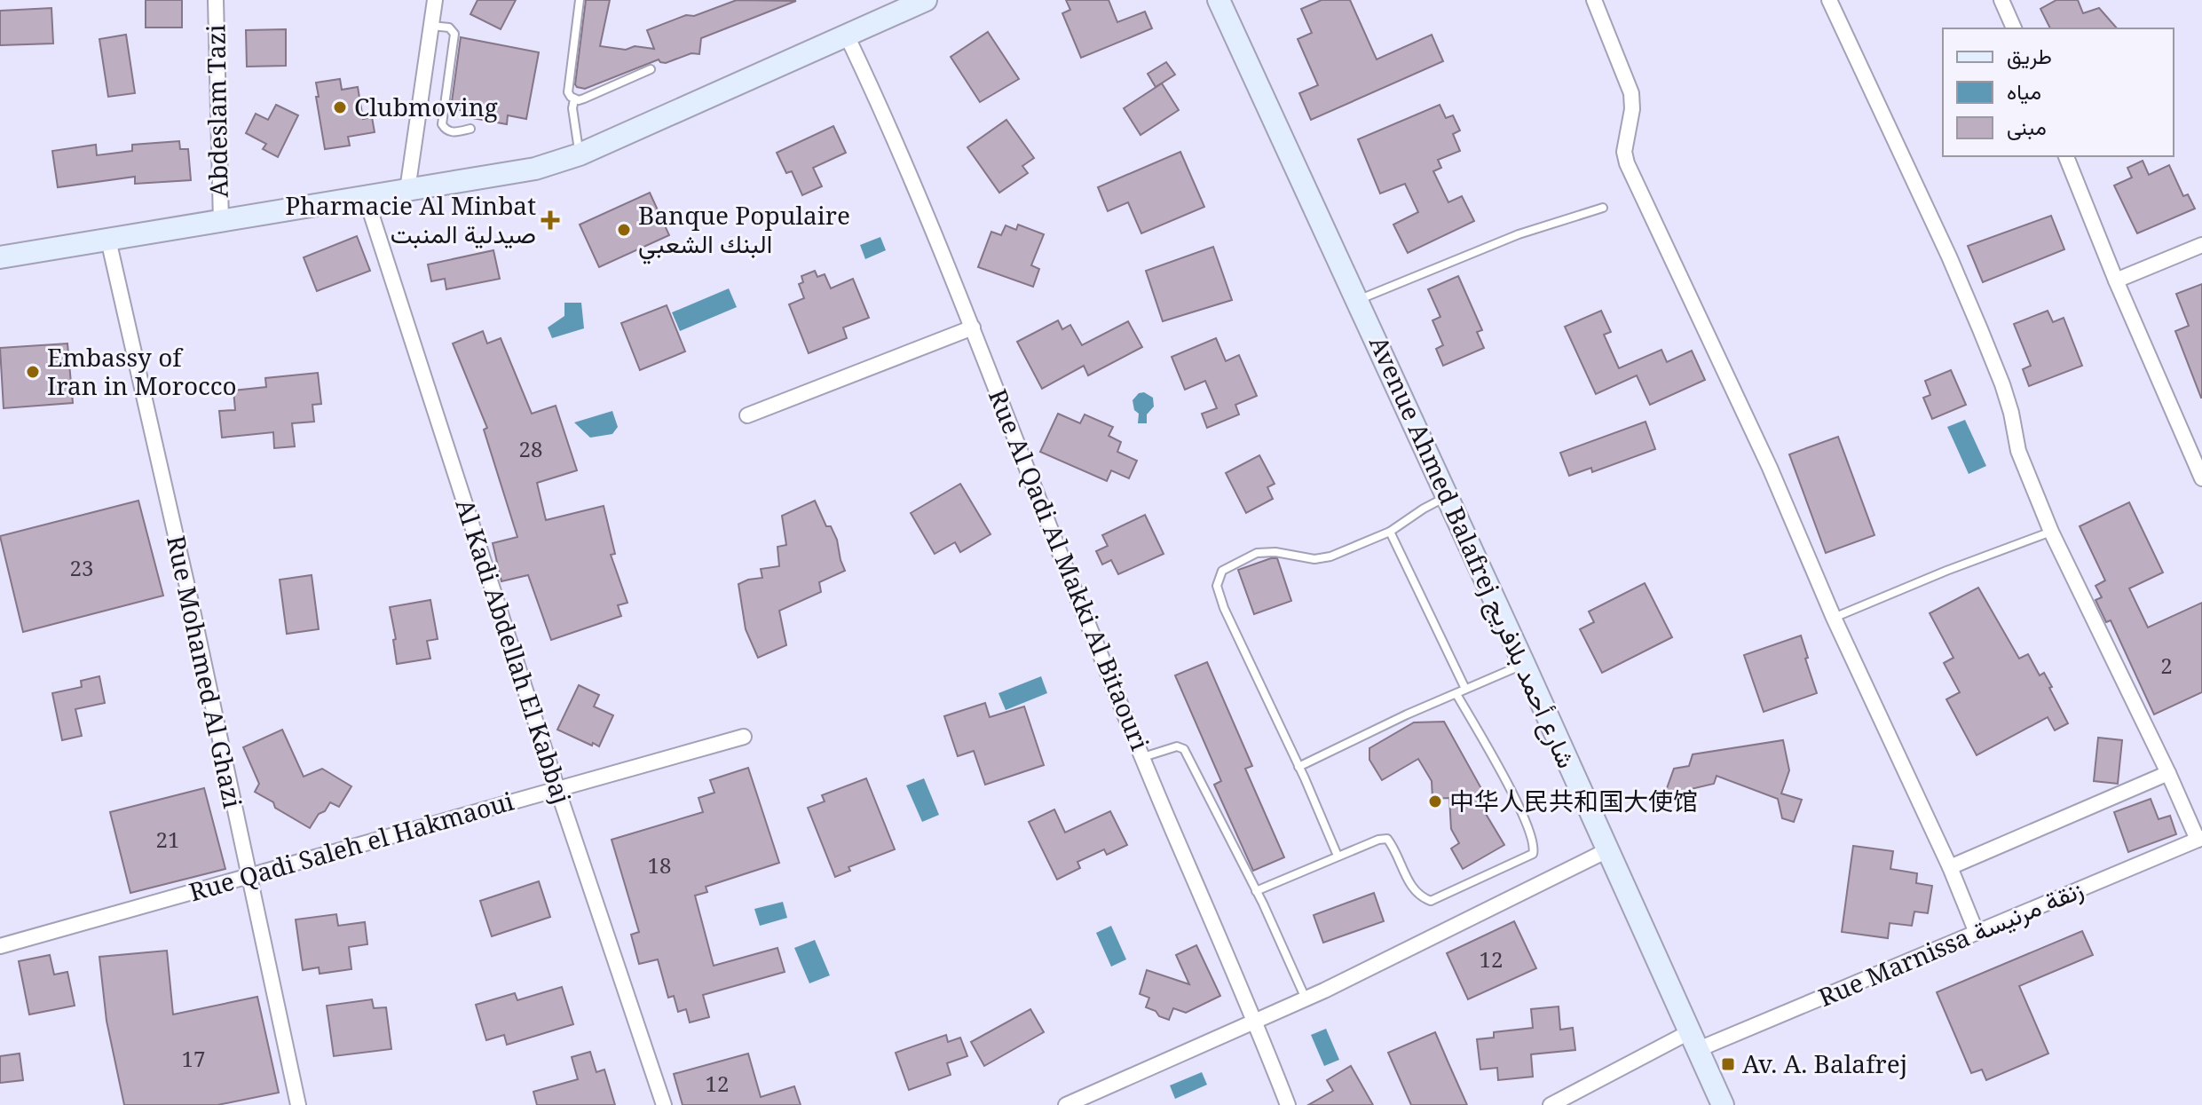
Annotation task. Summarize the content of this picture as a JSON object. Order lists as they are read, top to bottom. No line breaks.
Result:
{"streets":{"main road":["Avenue Ahmed Balafrej شارع أحمد بلافريج"],"street":["Abdeslam Tazi","Rue Al Qadi Al Makki Al Bitaouri","Al Kadi Abdellah El Kabbaj","Rue Mohamed Al Ghazi","Rue Qadi Saleh el Hakmaoui","Rue Marnissa زنقة مرنيسة"]},"crossings":[["Avenue Ahmed Balafrej شارع أحمد بلافريج","Rue Marnissa زنقة مرنيسة"],["Al Kadi Abdellah El Kabbaj","Rue Qadi Saleh el Hakmaoui"],["Rue Mohamed Al Ghazi","Rue Qadi Saleh el Hakmaoui"]],"places":{"other":["Clubmoving","Banque Populaire البنك الشعبي","Embassy of Iran in Morocco","中华人民共和国大使馆"],"health":["Pharmacie Al Minbat صيدلية المنبت"],"transit":["Av. A. Balafrej"]},"house_numbers":["28","23","2","21","18","12","17","12"],"legend":["طريق","مياه","مبنى"]}
